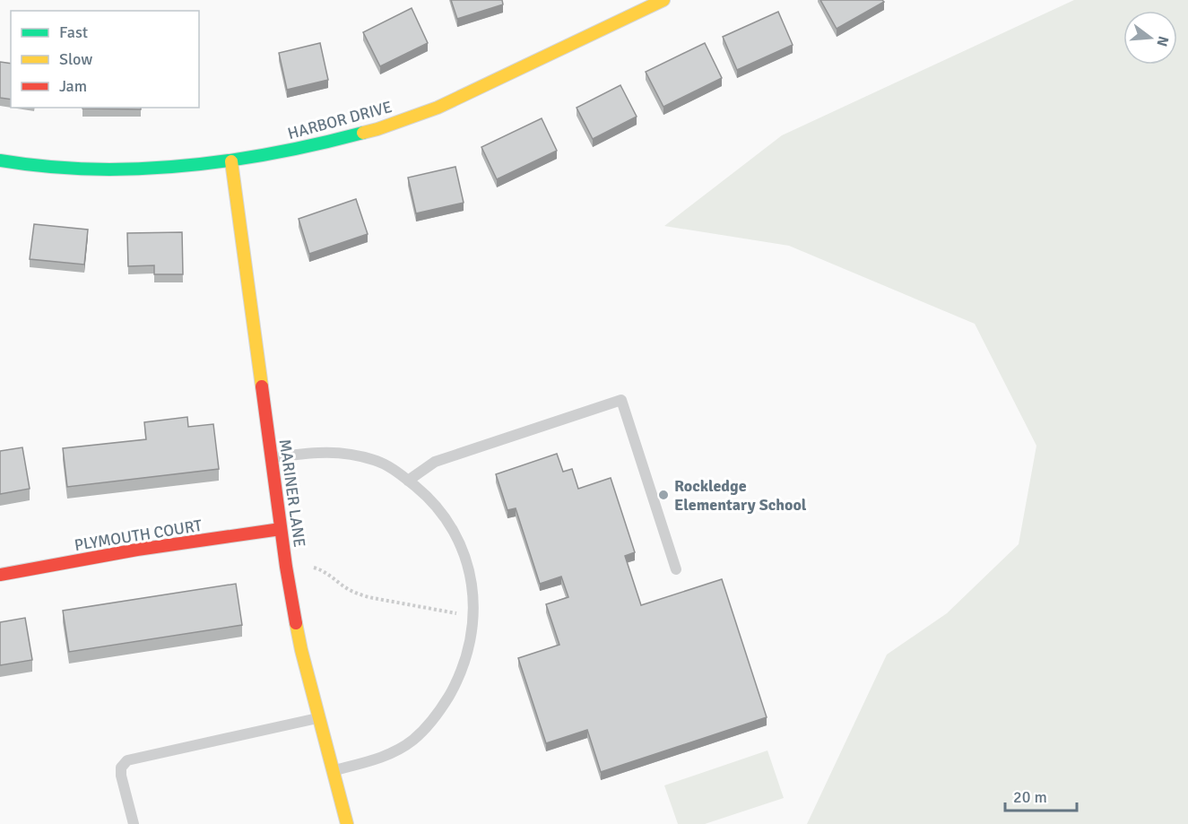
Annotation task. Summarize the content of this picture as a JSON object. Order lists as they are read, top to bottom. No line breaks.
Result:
{"streets":{"street":["HARBOR DRIVE","MARINER LANE","PLYMOUTH COURT"]},"crossings":[["HARBOR DRIVE","MARINER LANE"],["MARINER LANE","PLYMOUTH COURT"]],"places":["Rockledge Elementary School"],"legend":["Fast","Slow","Jam"],"scale_bar":"20 m","north":"right"}
